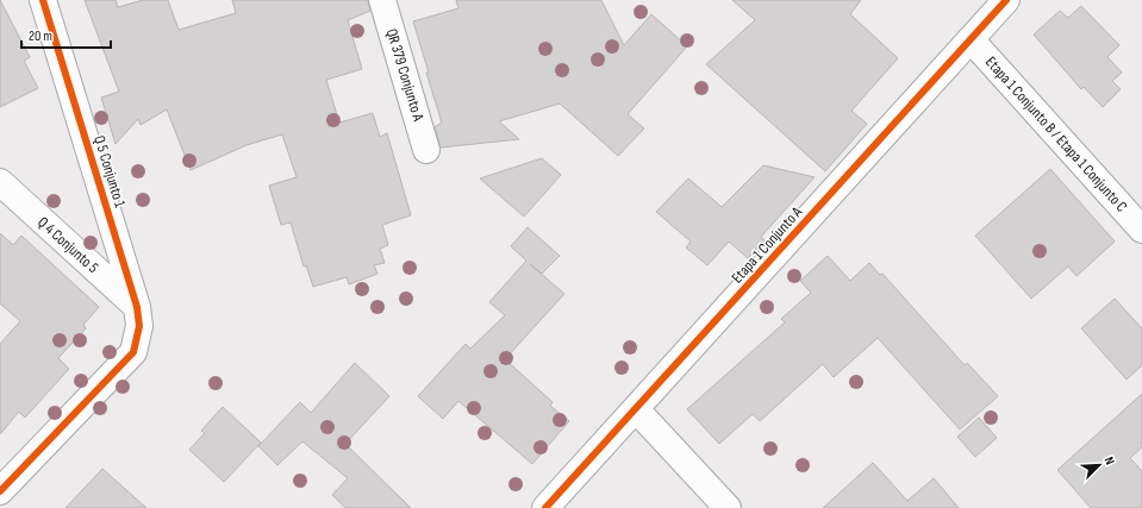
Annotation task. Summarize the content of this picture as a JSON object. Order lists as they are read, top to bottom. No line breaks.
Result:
{"streets":{"street":["QR 379 Conjunto A","Etapa 1 Conjunto B / Etapa 1 Conjunto C","Q 5 Conjunto 1","Q 4 Conjunto 5","Etapa 1 Conjunto A"]},"crossings":[["Etapa 1 Conjunto B / Etapa 1 Conjunto C","Etapa 1 Conjunto A"],["Q 5 Conjunto 1","Q 4 Conjunto 5"]],"scale_bar":"20 m","north":"top right"}
